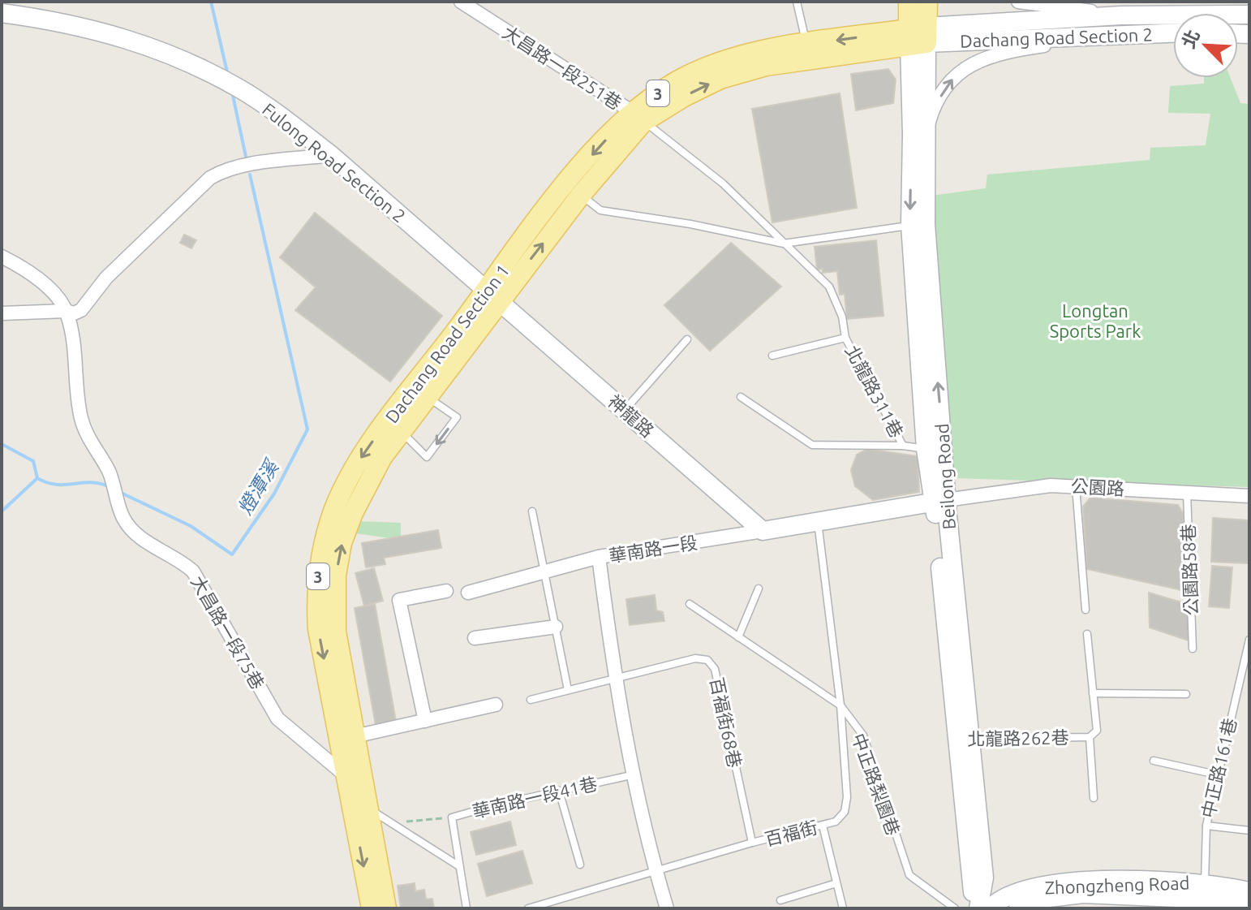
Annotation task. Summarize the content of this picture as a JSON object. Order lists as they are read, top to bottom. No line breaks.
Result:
{"streets":{"main road":["Dachang Road Section 2","3","Fulong Road Section 2","Dachang Road Section 1","神龍路","Beilong Road","華南路一段","Zhongzheng Road"],"street":["大昌路一段251巷","公園路","大昌路一段75巷"],"lane":["北龍路311巷","公園路58巷","百福街68巷","北龍路262巷","中正路161巷","中正路梨園巷","華南路一段41巷","百福街"]},"crossings":[["Dachang Road Section 2","Dachang Road Section 1"],["Dachang Road Section 2","Beilong Road"],["大昌路一段251巷","Dachang Road Section 1"],["大昌路一段251巷","北龍路311巷"],["Fulong Road Section 2","Dachang Road Section 1"],["Fulong Road Section 2","神龍路"],["Dachang Road Section 1","北龍路311巷"],["Dachang Road Section 1","神龍路"],["Dachang Road Section 1","Beilong Road"],["Dachang Road Section 1","大昌路一段75巷"],["北龍路311巷","Beilong Road"],["神龍路","華南路一段"],["Beilong Road","公園路"],["Beilong Road","華南路一段"],["Beilong Road","北龍路262巷"],["公園路","華南路一段"],["公園路","公園路58巷"],["華南路一段","百福街68巷"],["華南路一段","華南路一段41巷"],["華南路一段","百福街"],["百福街68巷","百福街"],["中正路161巷","Zhongzheng Road"],["中正路梨園巷","百福街"]],"water":["燈潭溪"],"parks":["Longtan Sports Park"],"north":"top left"}
